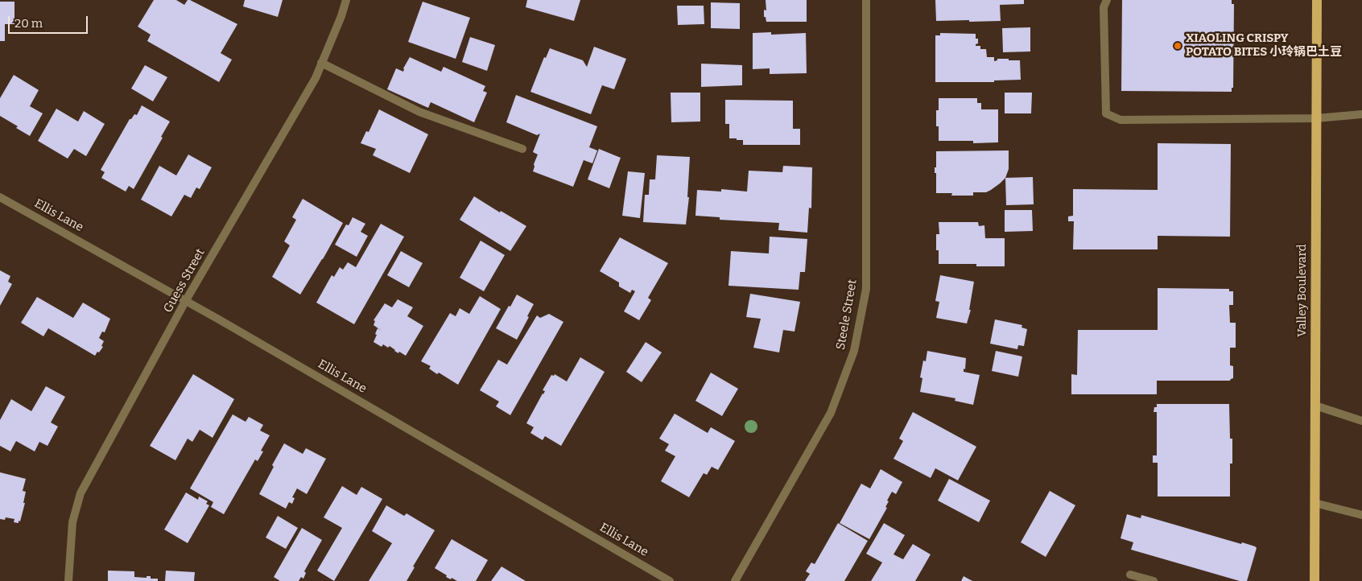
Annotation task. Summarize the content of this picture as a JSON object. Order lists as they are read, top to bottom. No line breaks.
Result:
{"streets":{"main road":["Valley Boulevard"],"street":["Ellis Lane","Guess Street","Steele Street"]},"crossings":[["Ellis Lane","Guess Street"]],"places":["XIAOLING CRISPY POTATO BITES 小玲锅巴土豆"],"scale_bar":"20 m"}
